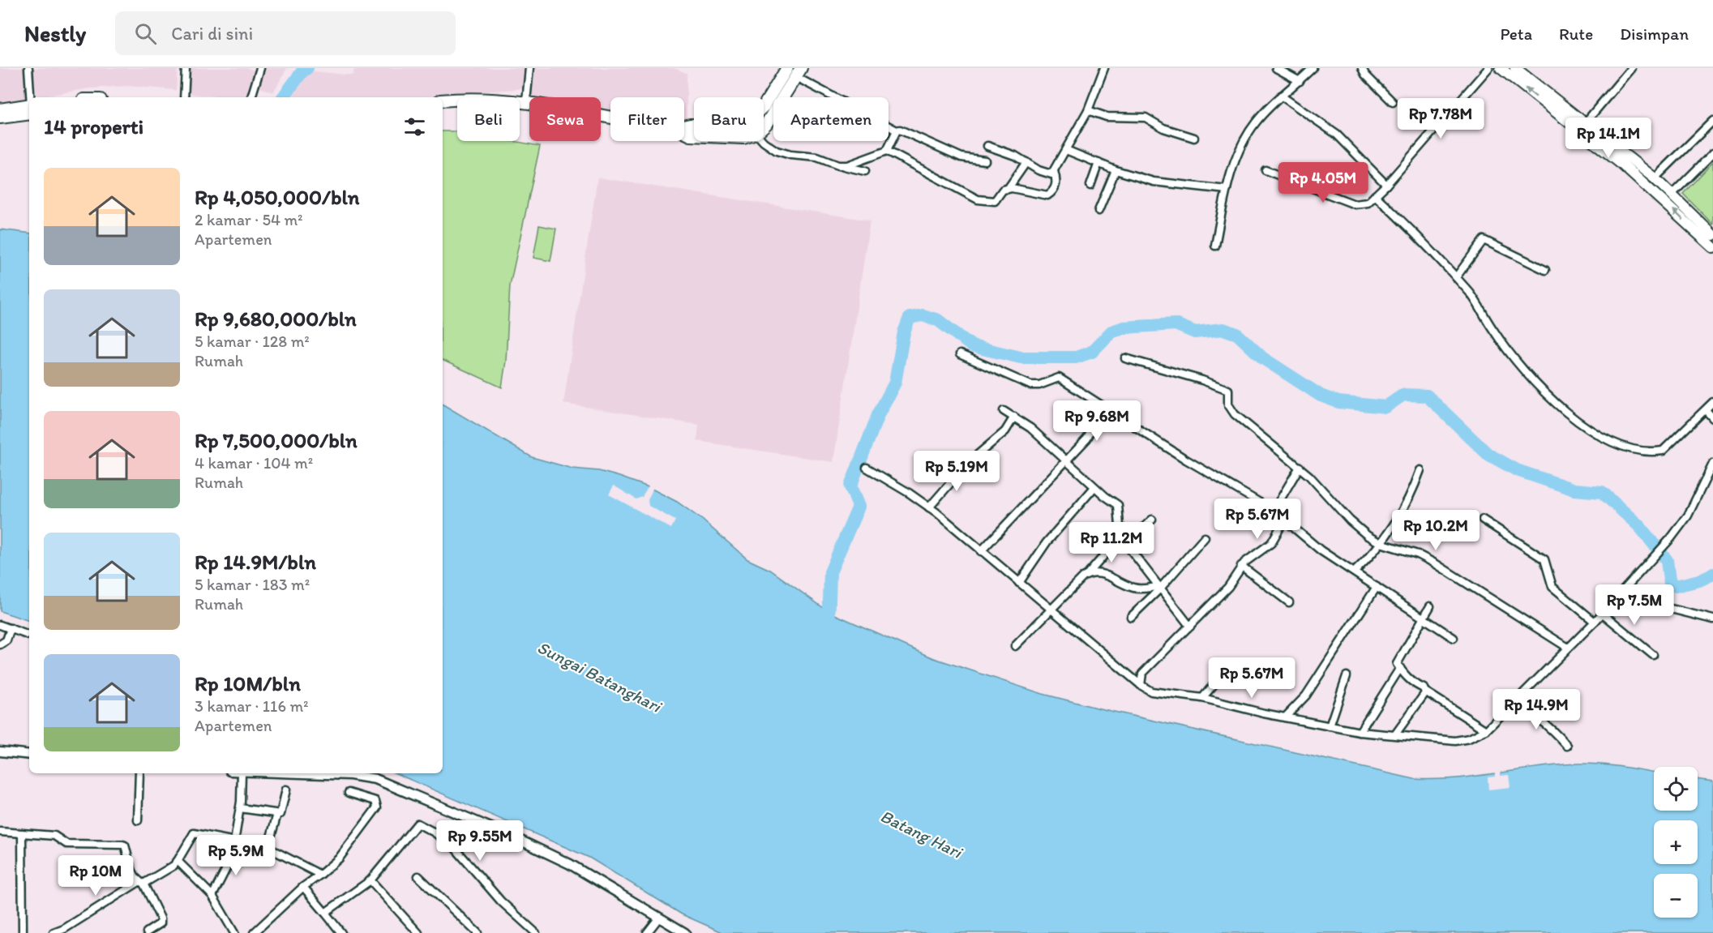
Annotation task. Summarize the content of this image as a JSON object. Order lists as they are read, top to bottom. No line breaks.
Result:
{"water":["Sungai Batanghari","Batang Hari"],"page":{"header":"Nestly","search":"Cari di sini","nav":["Peta","Rute","Disimpan"],"chip":["Beli","Sewa","Filter","Baru","Apartemen"],"heading":"14 properti","price":["Rp 7.78M","Rp 14.1M","Rp 4.05M","Rp 9.68M","Rp 5.19M","Rp 5.67M","Rp 10.2M","Rp 11.2M","Rp 7.5M","Rp 5.67M","Rp 14.9M","Rp 9.55M","Rp 5.9M","Rp 10M"],"list":[{"name":"Rp 4,050,000/bln","note":"2 kamar · 54 m² · Apartemen"},{"name":"Rp 9,680,000/bln","note":"5 kamar · 128 m² · Rumah"},{"name":"Rp 7,500,000/bln","note":"4 kamar · 104 m² · Rumah"},{"name":"Rp 14.9M/bln","note":"5 kamar · 183 m² · Rumah"},{"name":"Rp 10M/bln","note":"3 kamar · 116 m² · Apartemen"}],"map_buttons":["+","−"]}}
